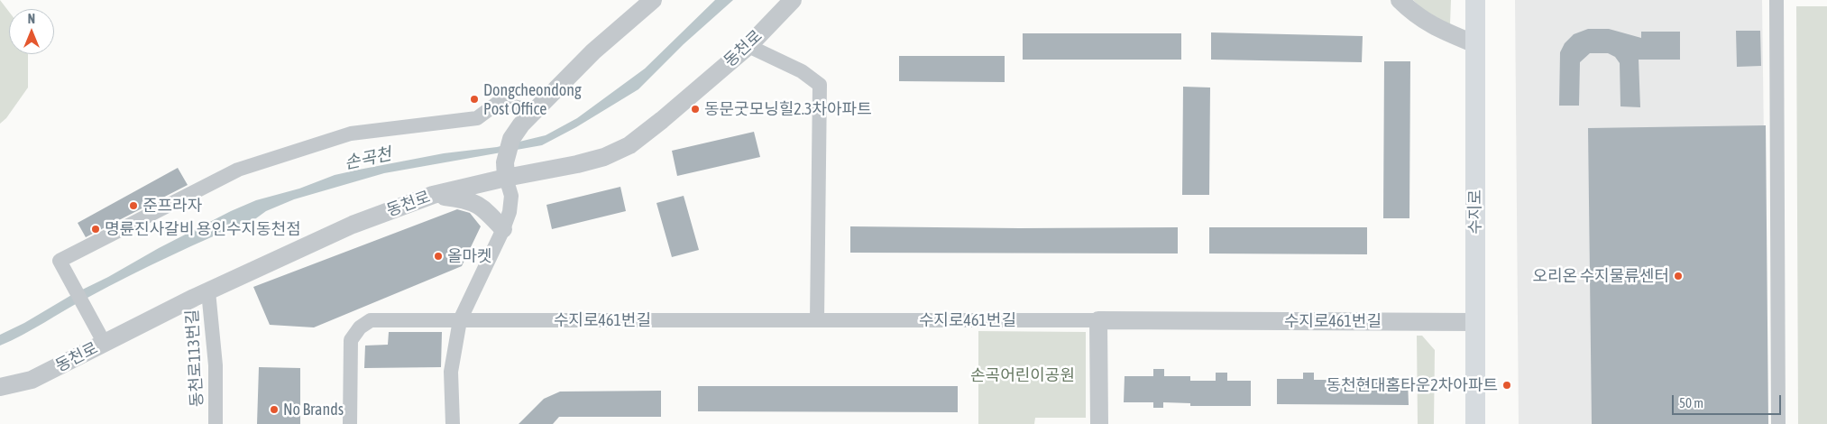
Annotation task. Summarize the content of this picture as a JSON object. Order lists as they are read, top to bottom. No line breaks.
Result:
{"streets":{"main road":["수지로"],"street":["동천로","수지로461번길","동천로113번길"]},"crossings":[["동천로","동천로113번길"],["수지로","수지로461번길"]],"water":["손곡천"],"parks":["손곡어린이공원"],"places":["Dongcheondong Post Office","동문굿모닝힐2.3차아파트","준프라자","명륜진사갈비 용인수지동천점","올마켓","오리온 수지물류센터","동천현대홈타운2차아파트","No Brands"],"scale_bar":"50 m","north":"top"}
